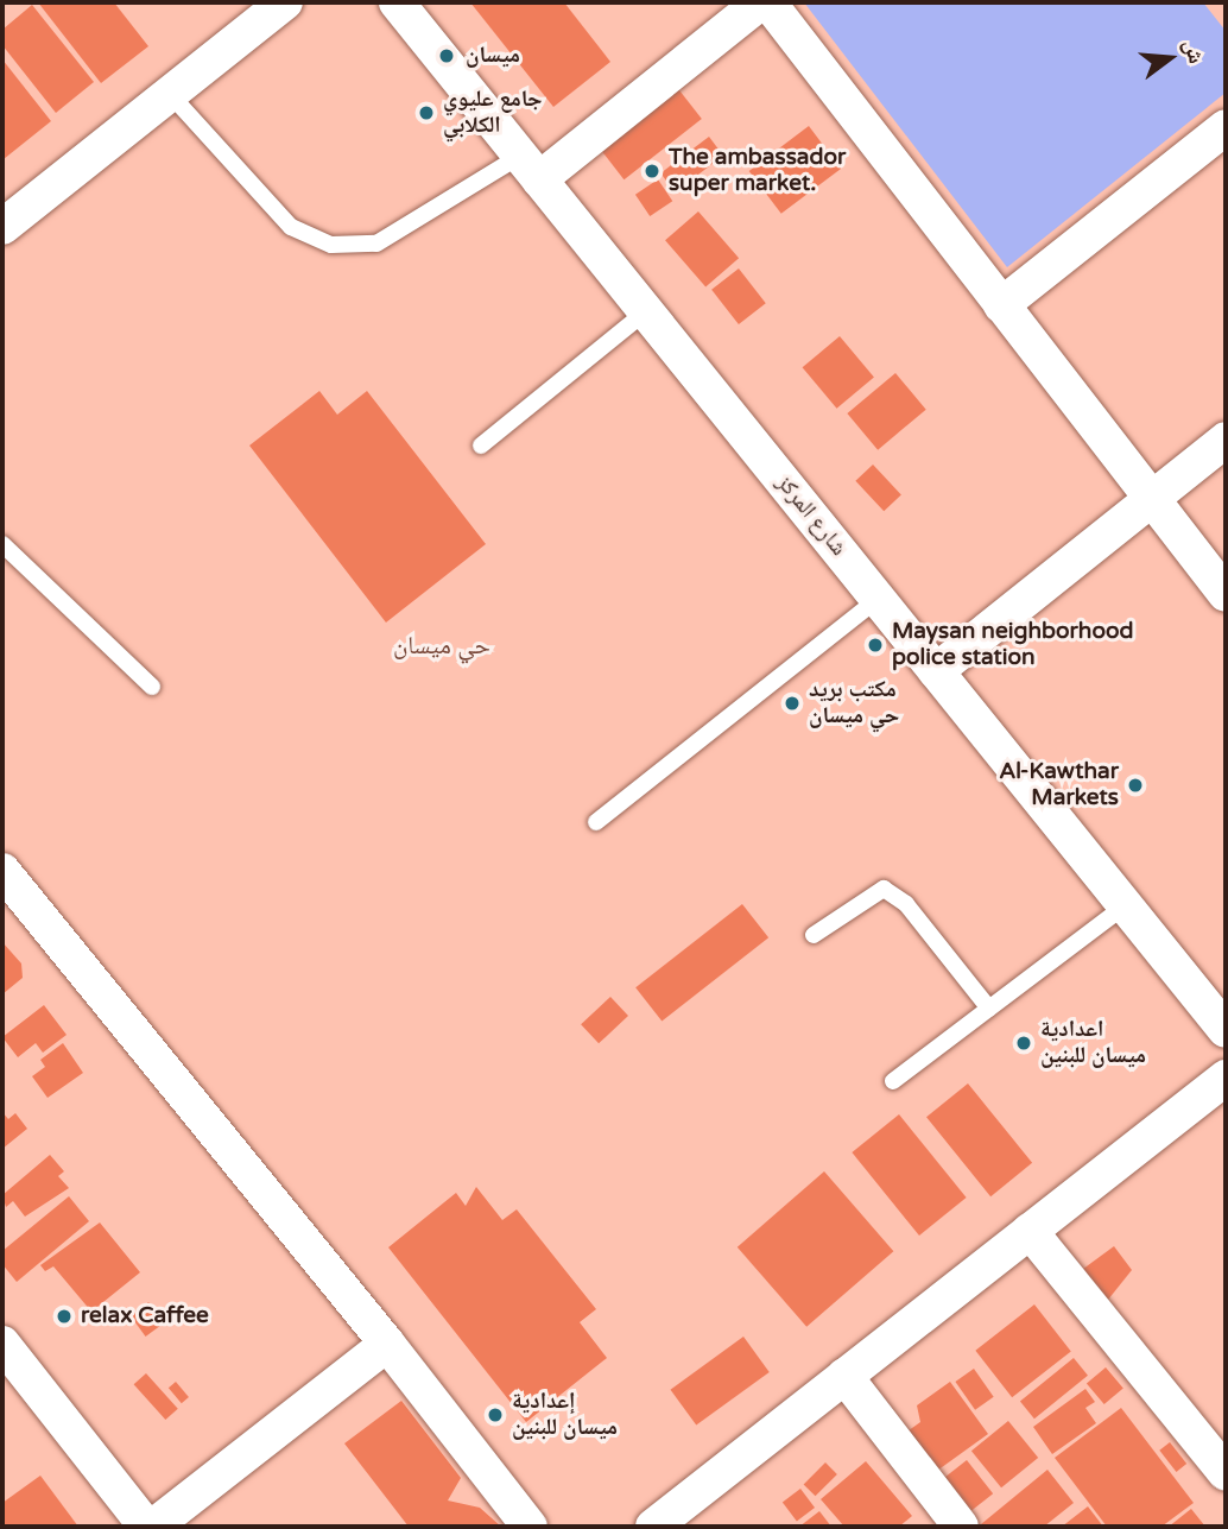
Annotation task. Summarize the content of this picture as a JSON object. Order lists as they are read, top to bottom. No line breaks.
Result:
{"streets":{"street":["شارع المركز"]},"districts":["حي ميسان"],"places":["ميسان","جامع عليوي الكلابي","The ambassador super market.","Maysan neighborhood police station","مكتب بريد حي ميسان","Al-Kawthar Markets","اعدادية ميسان للبنين","relax Caffee","إعدادية ميسان للبنين"],"north":"right"}
